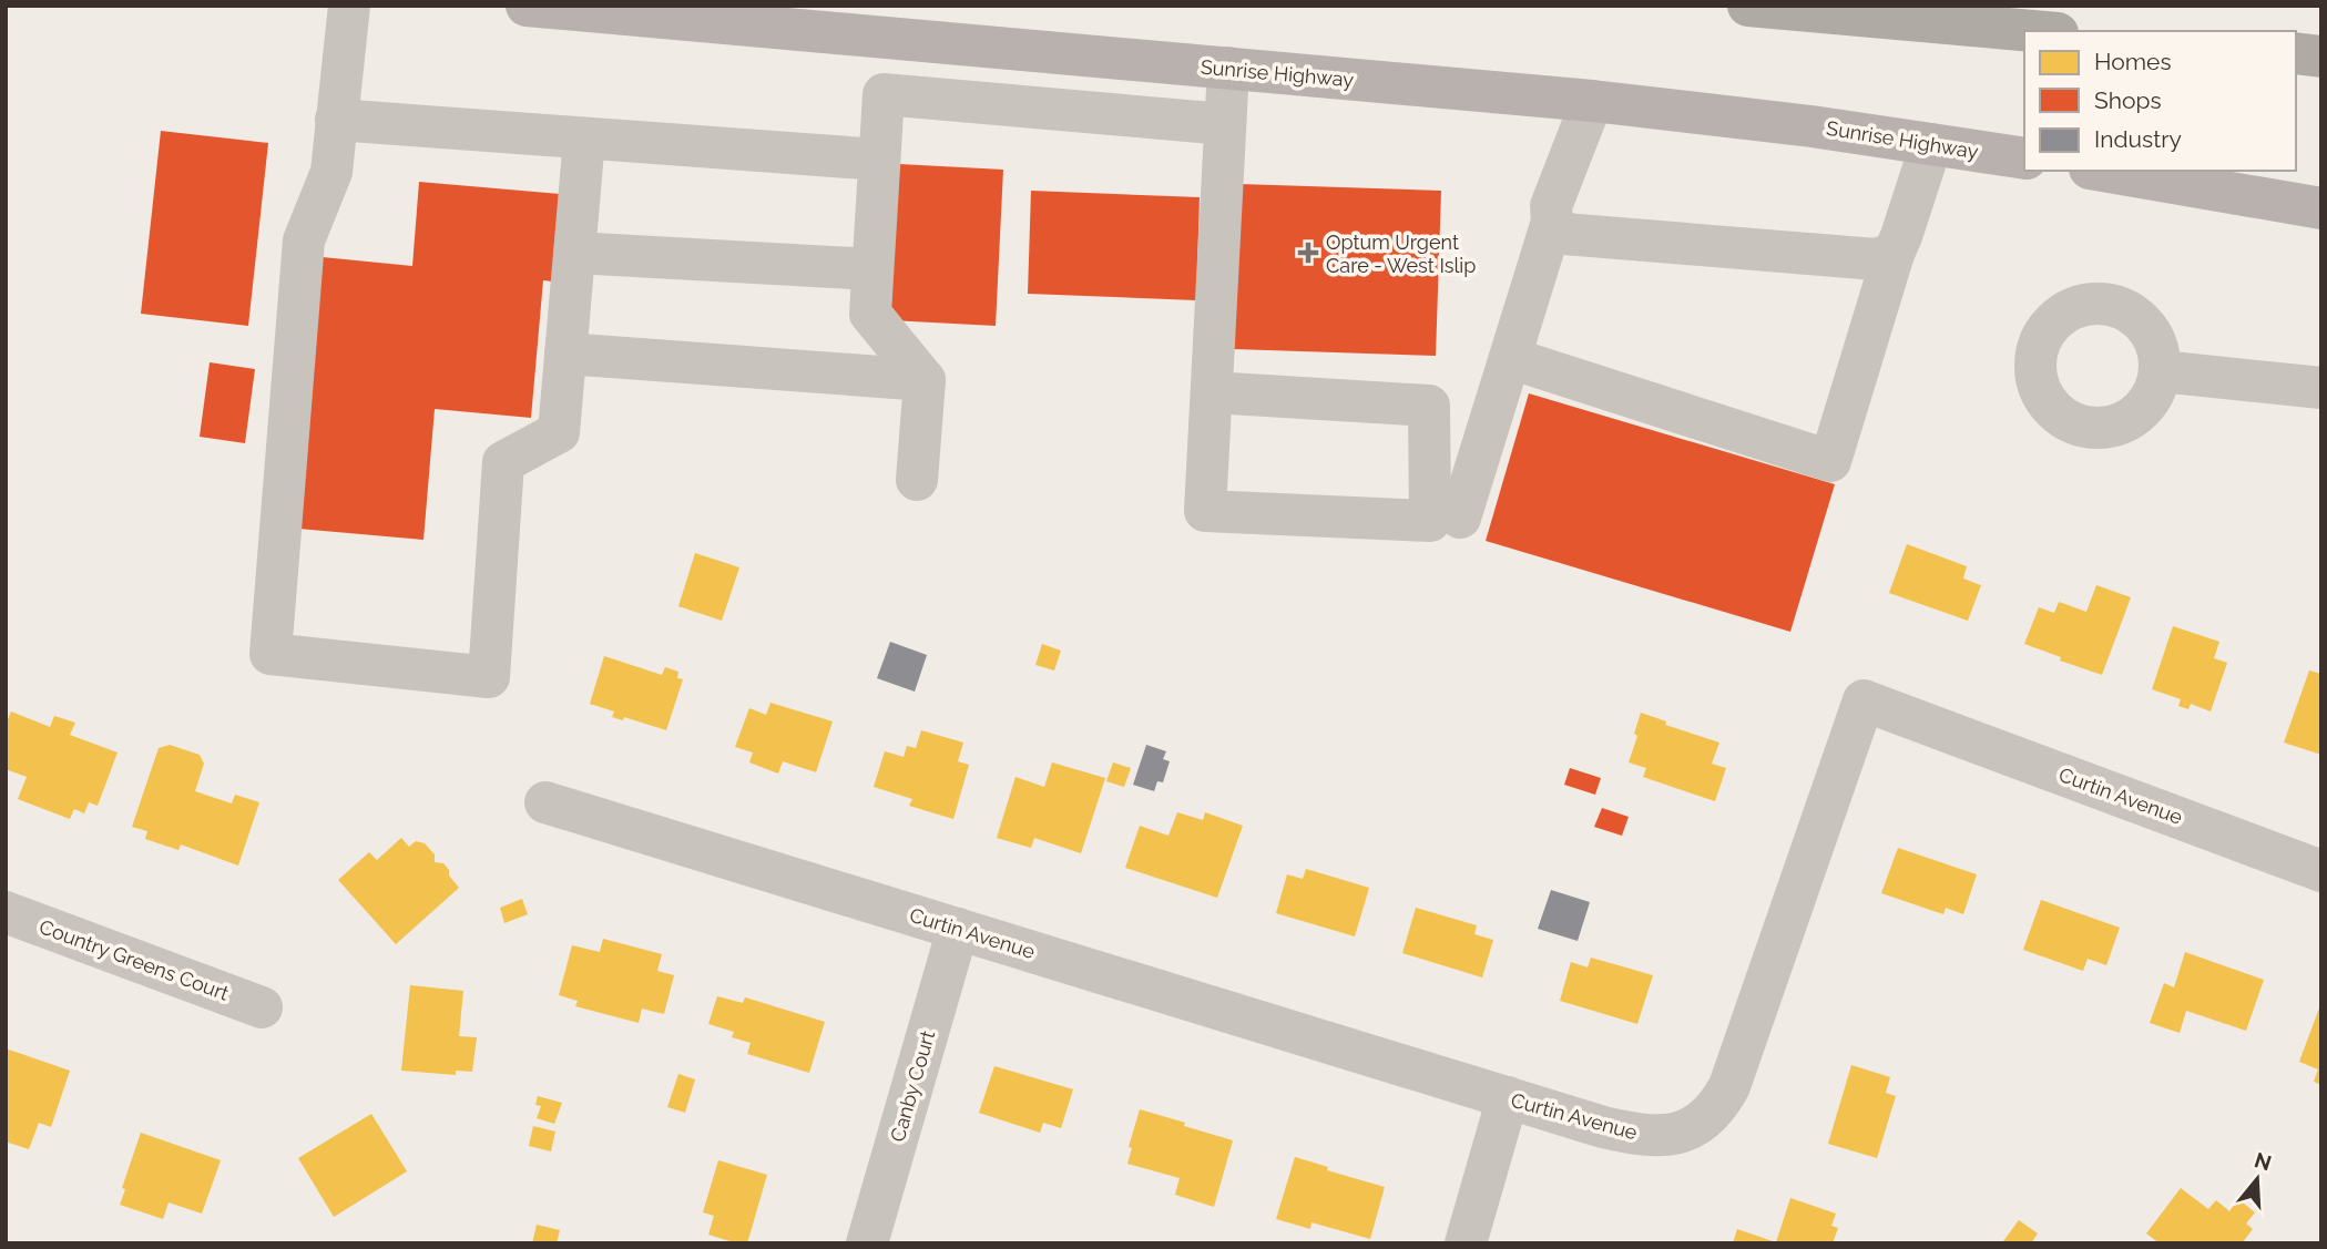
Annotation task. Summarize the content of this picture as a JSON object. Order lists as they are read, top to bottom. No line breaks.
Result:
{"streets":{"main road":["Sunrise Highway"],"street":["Curtin Avenue","Country Greens Court","Canby Court"]},"crossings":[["Curtin Avenue","Canby Court"]],"places":{"health":["Optum Urgent Care - West Islip"]},"legend":["Homes","Shops","Industry"],"north":"top"}
